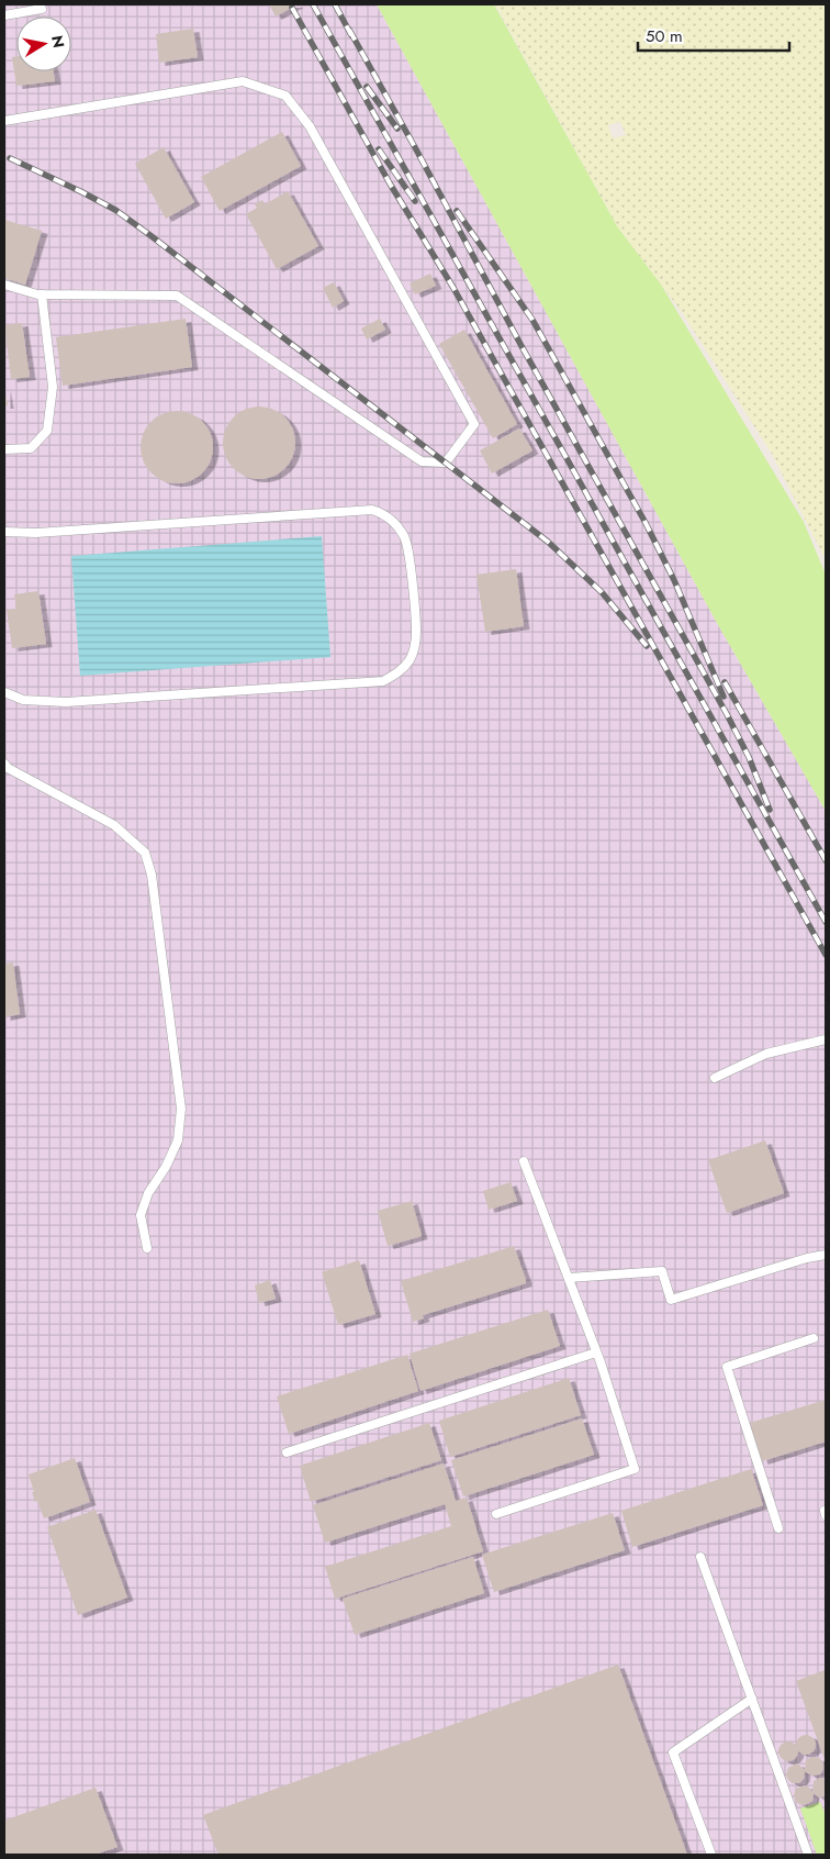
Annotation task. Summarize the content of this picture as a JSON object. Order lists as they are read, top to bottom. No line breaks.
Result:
{"scale_bar":"50 m","north":"right"}
